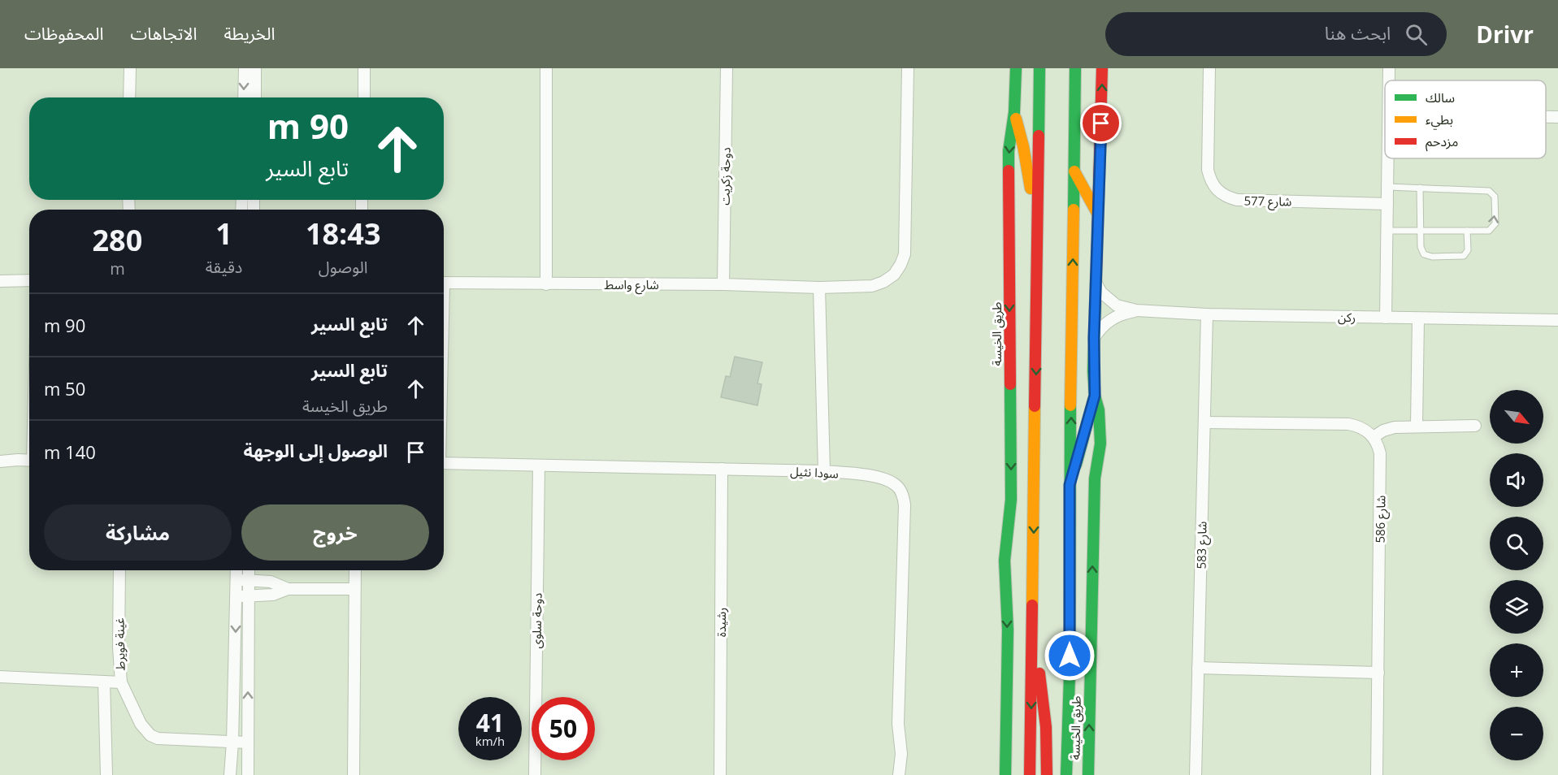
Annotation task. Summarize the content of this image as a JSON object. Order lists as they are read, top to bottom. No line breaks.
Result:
{"streets":{"main road":["طريق الخيسة"],"street":["دوحة زكريت","شارع 577","شارع واسط","ركن","سودا نثيل","شارع 586","شارع 583","دوحة سلوى","رشيدة","غينة فويرط"]},"crossings":[["دوحة زكريت","شارع واسط"],["ركن","طريق الخيسة"],["ركن","شارع 583"],["سودا نثيل","دوحة سلوى"],["سودا نثيل","رشيدة"]],"legend":["سالك","بطيء","مزدحم"],"north":"bottom right","page":{"header":"Drivr","search":"ابحث هنا","nav":["الخريطة","الاتجاهات","المحفوظات"],"turn":["90 m","تابع السير"],"eta":["18:43","الوصول","1","دقيقة","280","m"],"list":[{"name":"تابع السير","value":"90 m"},{"name":"تابع السير","note":"طريق الخيسة","value":"50 m"},{"name":"الوصول إلى الوجهة","value":"140 m"}],"map_buttons":["+","−"],"buttons":["خروج","مشاركة"],"speed":"41 km/h","limit":"50"}}
